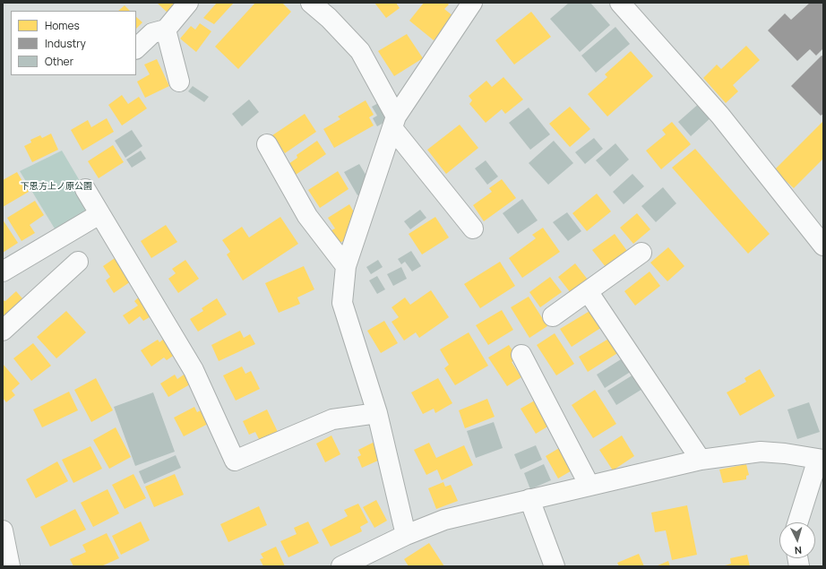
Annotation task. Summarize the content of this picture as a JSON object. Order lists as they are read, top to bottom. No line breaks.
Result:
{"parks":["下恩方上ノ原公園"],"legend":["Homes","Industry","Other"],"north":"bottom"}
